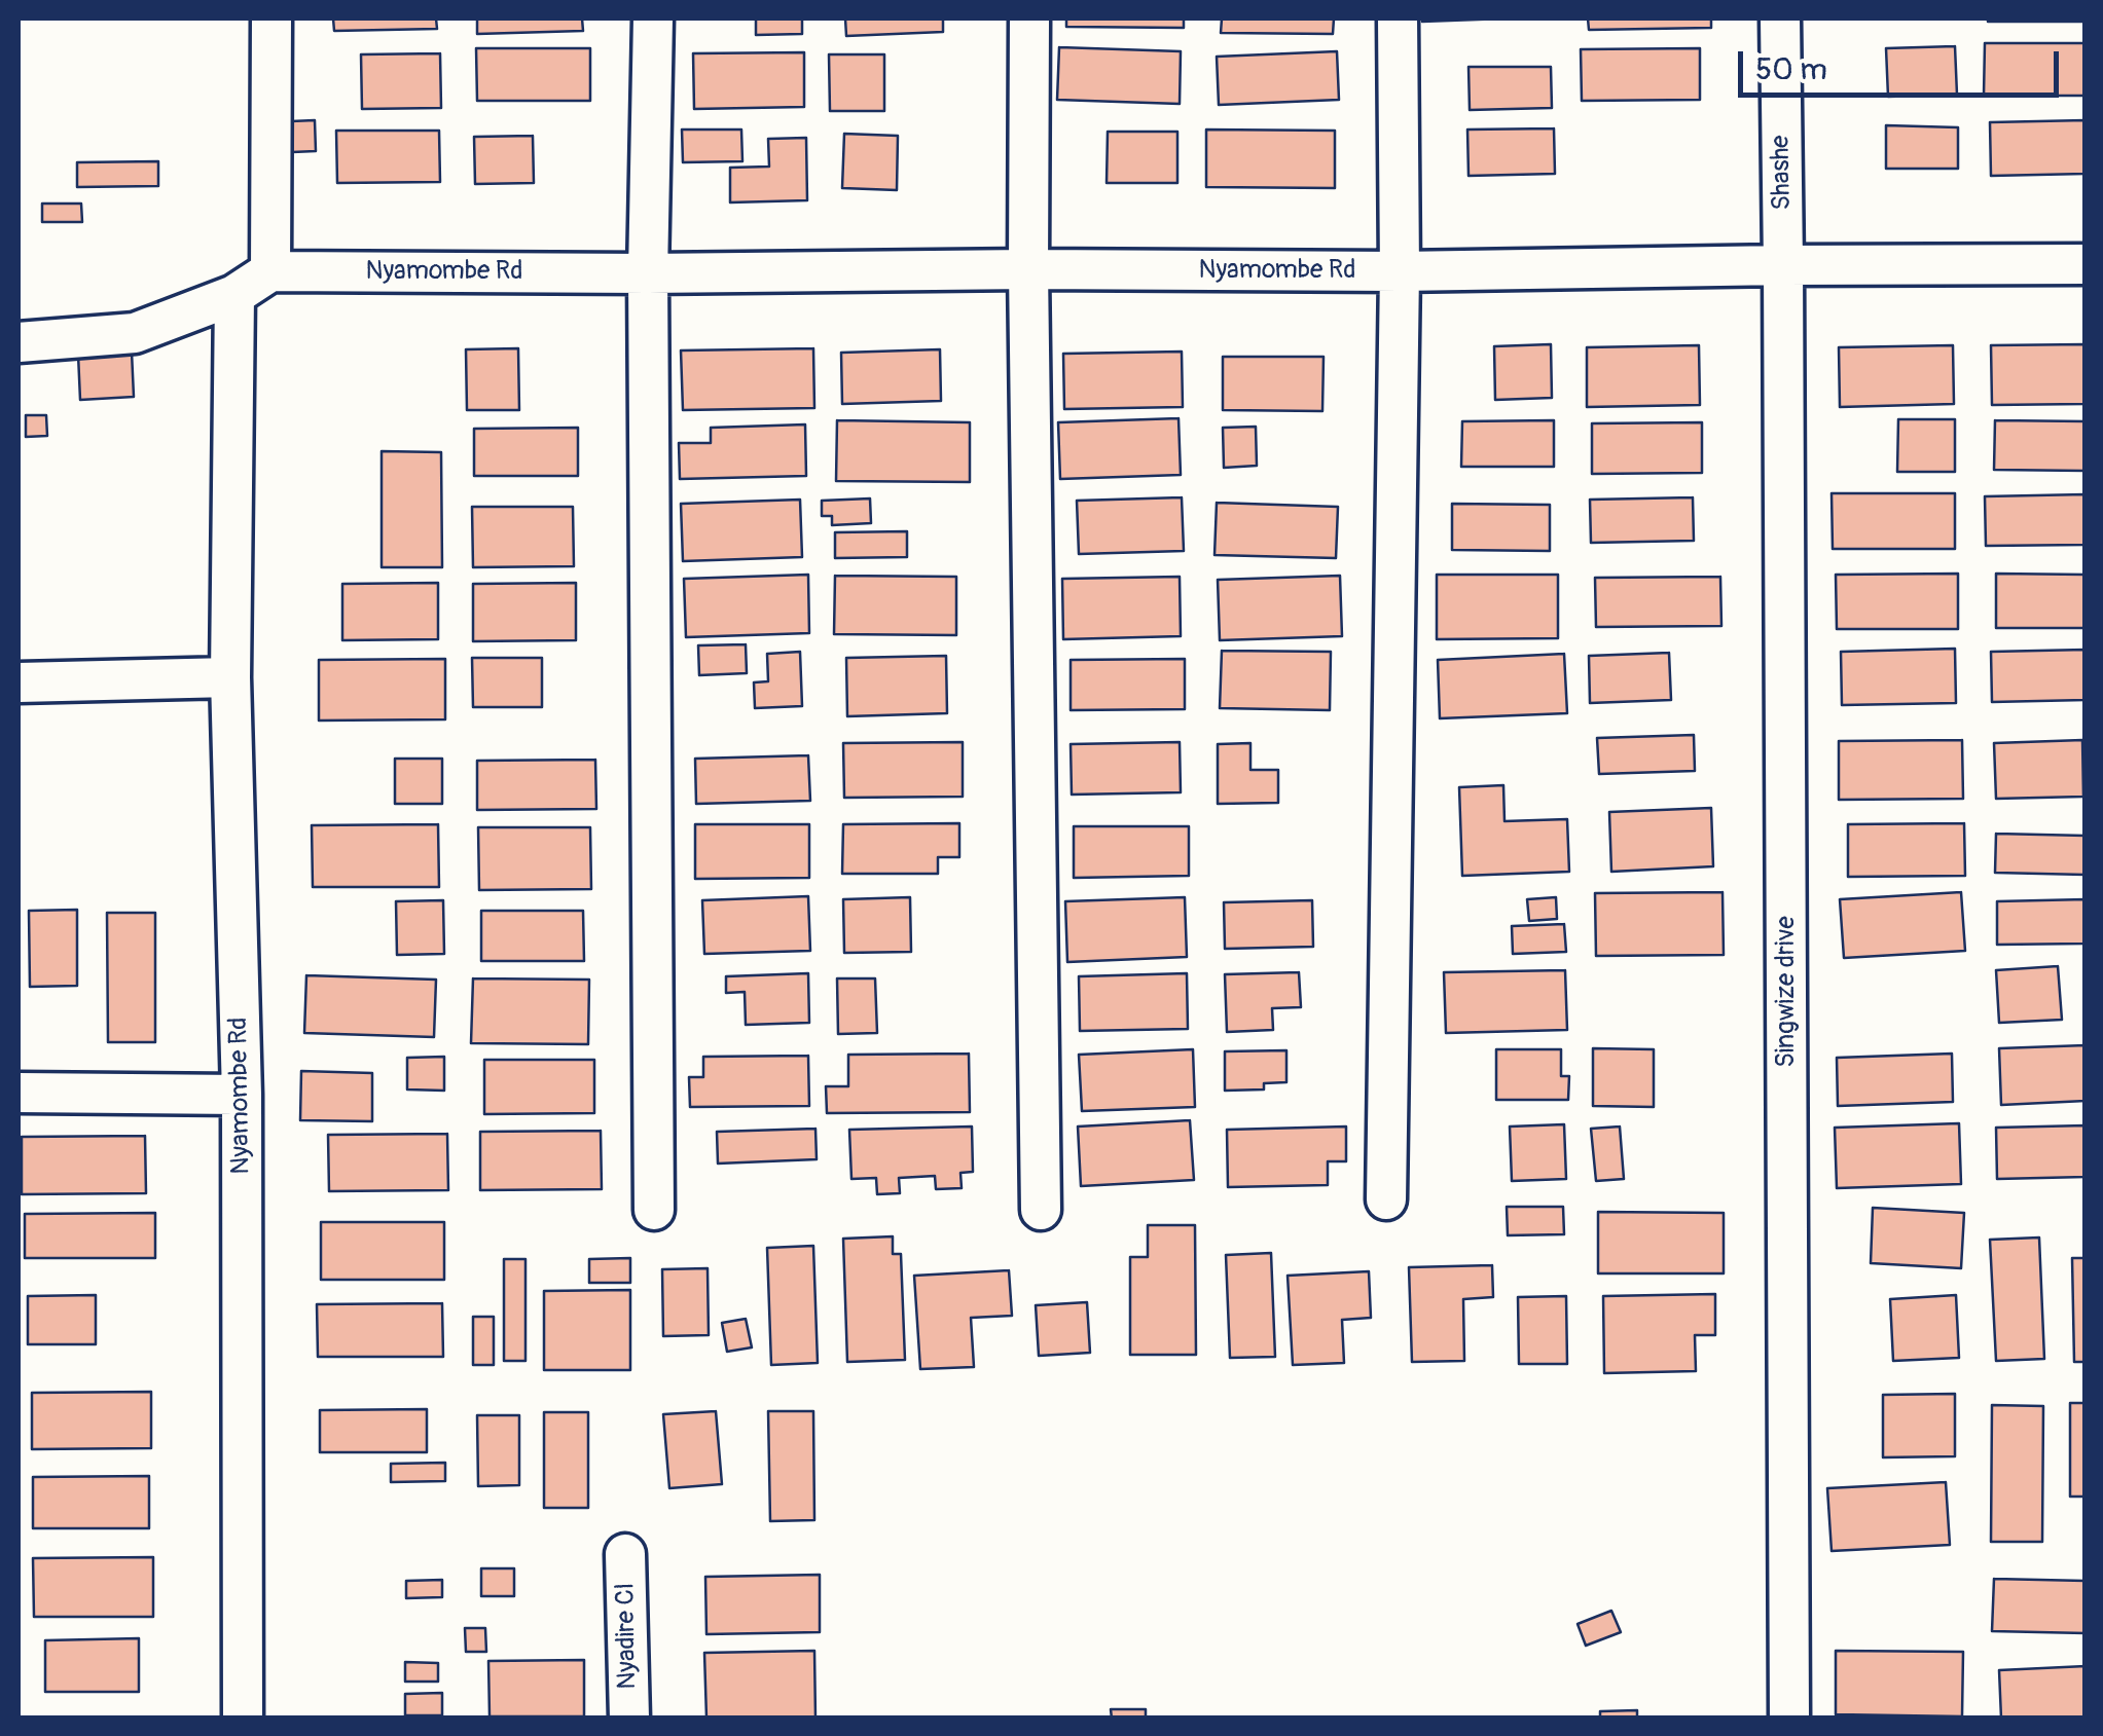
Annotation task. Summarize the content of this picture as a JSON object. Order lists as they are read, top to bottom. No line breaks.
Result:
{"streets":{"street":["Shashe","Nyamombe Rd","Singwize drive","Nyadire Cl"]},"crossings":[["Shashe","Nyamombe Rd"],["Shashe","Singwize drive"],["Nyamombe Rd","Singwize drive"]],"scale_bar":"50 m"}
